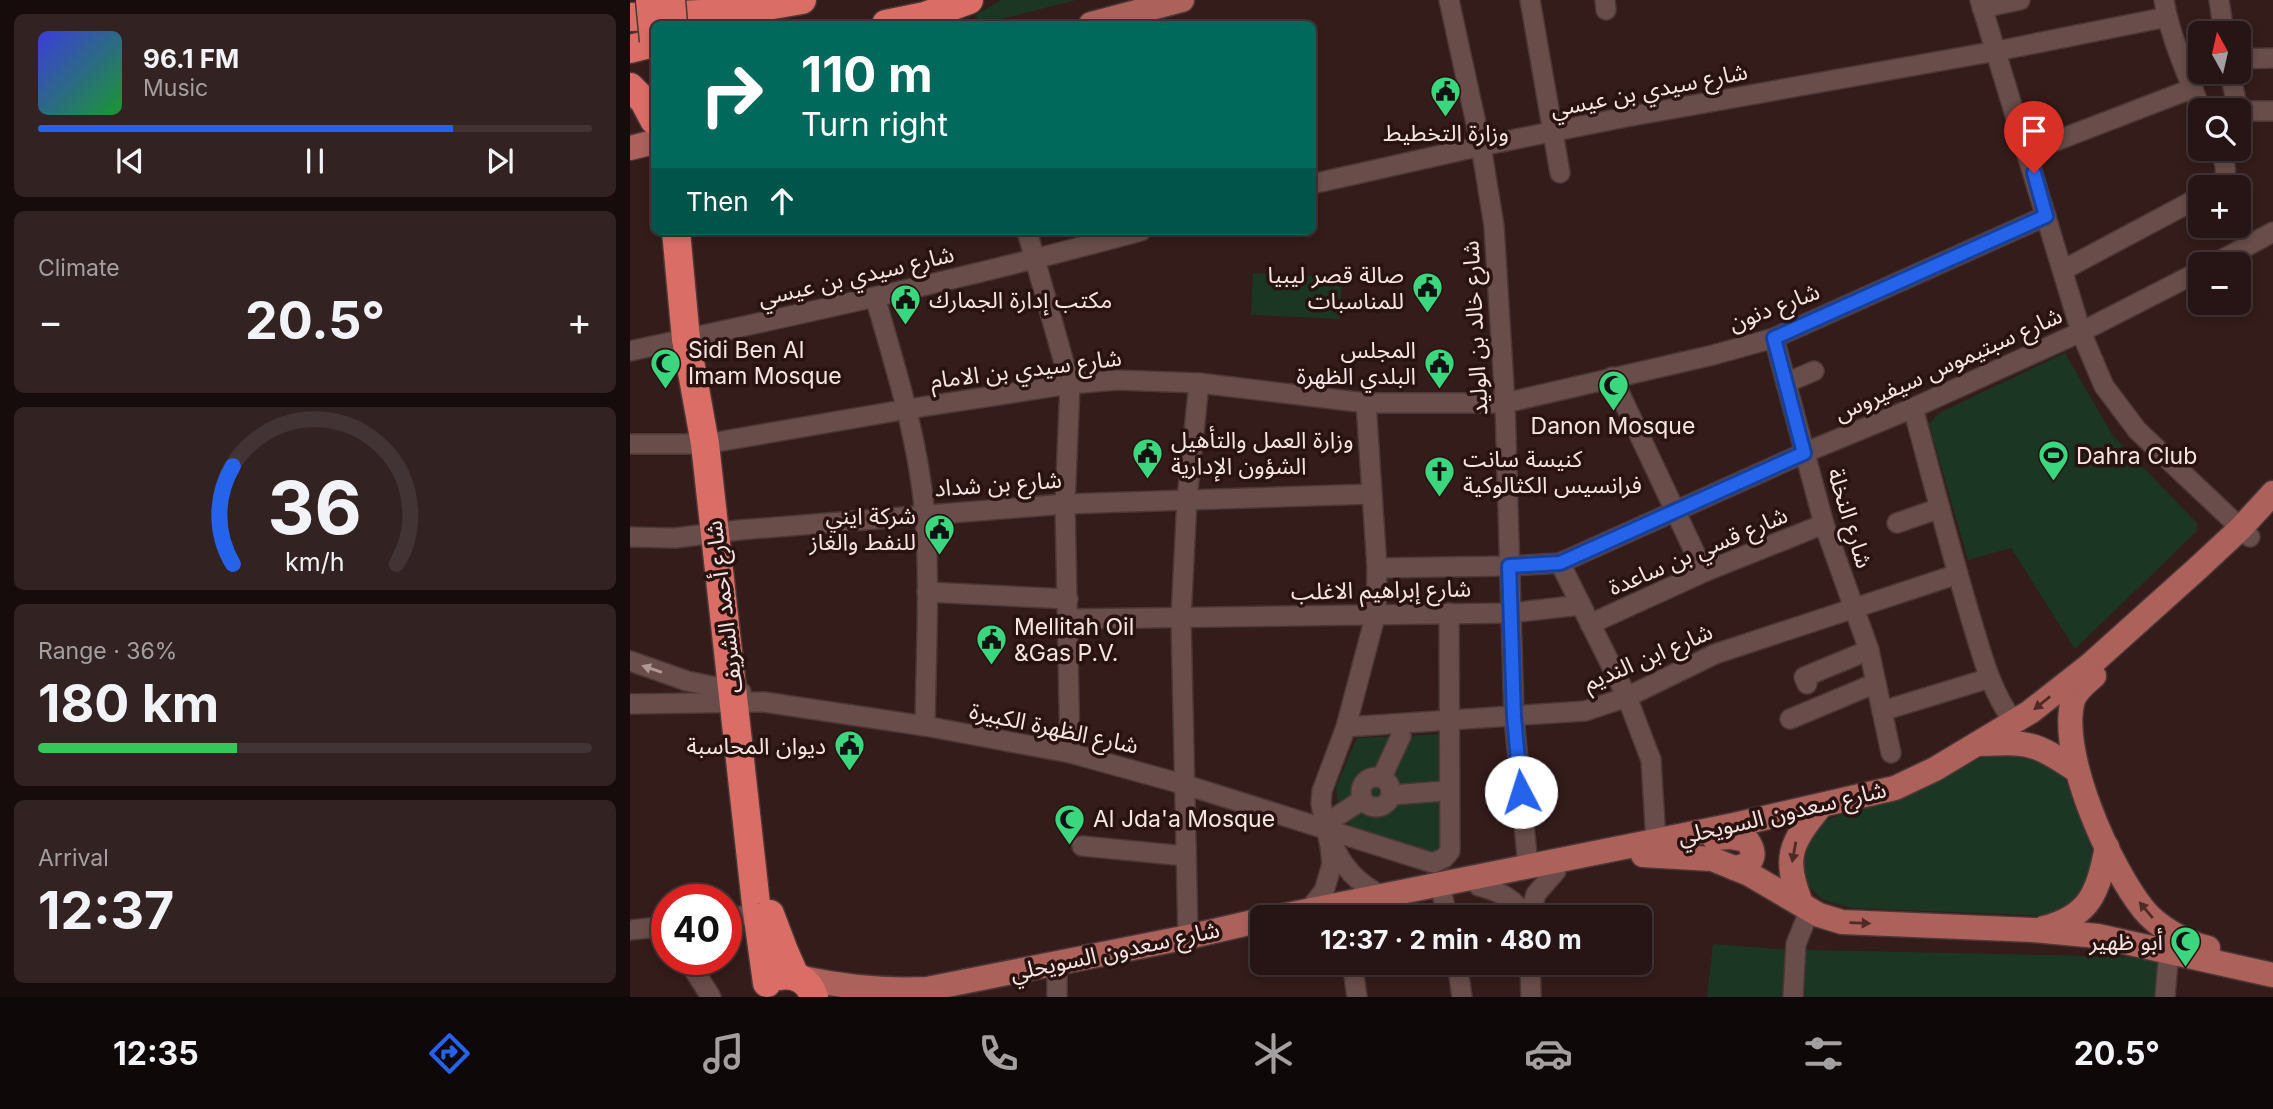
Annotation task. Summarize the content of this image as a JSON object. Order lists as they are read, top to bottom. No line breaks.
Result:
{"streets":{"highway":["شارع أحمد الشريف"],"main road":["شارع سعدون السويحلي"],"street":["شارع سيدي بن عيسي","شارع دنون","شارع خالد بن الوليد","شارع سبتيموس سيفيروس","شارع سيدي بن الامام","شارع بن شداد","شارع النخلة","شارع قسي بن ساعدة","شارع إبراهيم الاغلب","شارع ابن النديم","شارع الظهرة الكبيرة"]},"crossings":[["شارع سيدي بن عيسي","شارع خالد بن الوليد"],["شارع سيدي بن عيسي","شارع أحمد الشريف"],["شارع دنون","شارع خالد بن الوليد"],["شارع دنون","شارع سيدي بن الامام"],["شارع دنون","شارع النخلة"],["شارع خالد بن الوليد","شارع سيدي بن الامام"],["شارع خالد بن الوليد","شارع إبراهيم الاغلب"],["شارع خالد بن الوليد","شارع ابن النديم"],["شارع خالد بن الوليد","شارع سعدون السويحلي"],["شارع سبتيموس سيفيروس","شارع النخلة"],["شارع سيدي بن الامام","شارع أحمد الشريف"],["شارع بن شداد","شارع أحمد الشريف"],["شارع النخلة","شارع قسي بن ساعدة"],["شارع النخلة","شارع ابن النديم"],["شارع إبراهيم الاغلب","شارع الظهرة الكبيرة"],["شارع أحمد الشريف","شارع الظهرة الكبيرة"],["شارع أحمد الشريف","شارع سعدون السويحلي"],["شارع ابن النديم","شارع الظهرة الكبيرة"]],"places":{"public building":["وزارة التخطيط","صالة قصر ليبيا للمناسبات","مكتب إدارة الجمارك","المجلس البلدي الظهرة","وزارة العمل والتأهيل الشؤون الإدارية","شركة ايني للنفط والغاز","Mellitah Oil &Gas P.V.","ديوان المحاسبة"],"mosque":["Sidi Ben Al Imam Mosque","Danon Mosque","Al Jda'a Mosque","أبو ظهير"],"sports":["Dahra Club"],"church":["كنيسة سانت فرانسيس الكثالوكية"]},"north":"top","page":{"map_buttons":["+","−"],"turn":["110 m","Turn right"],"song":["96.1 FM","Music"],"then":"Then","tile":["Climate",["Range · 36%","180 km"],["Arrival","12:37"]],"heat":["−","20.5°","+"],"limit":"40","trip":"12:37 · 2 min · 480 m","tabs":["12:35","20.5°"],"gauge":["36","km/h"]}}
